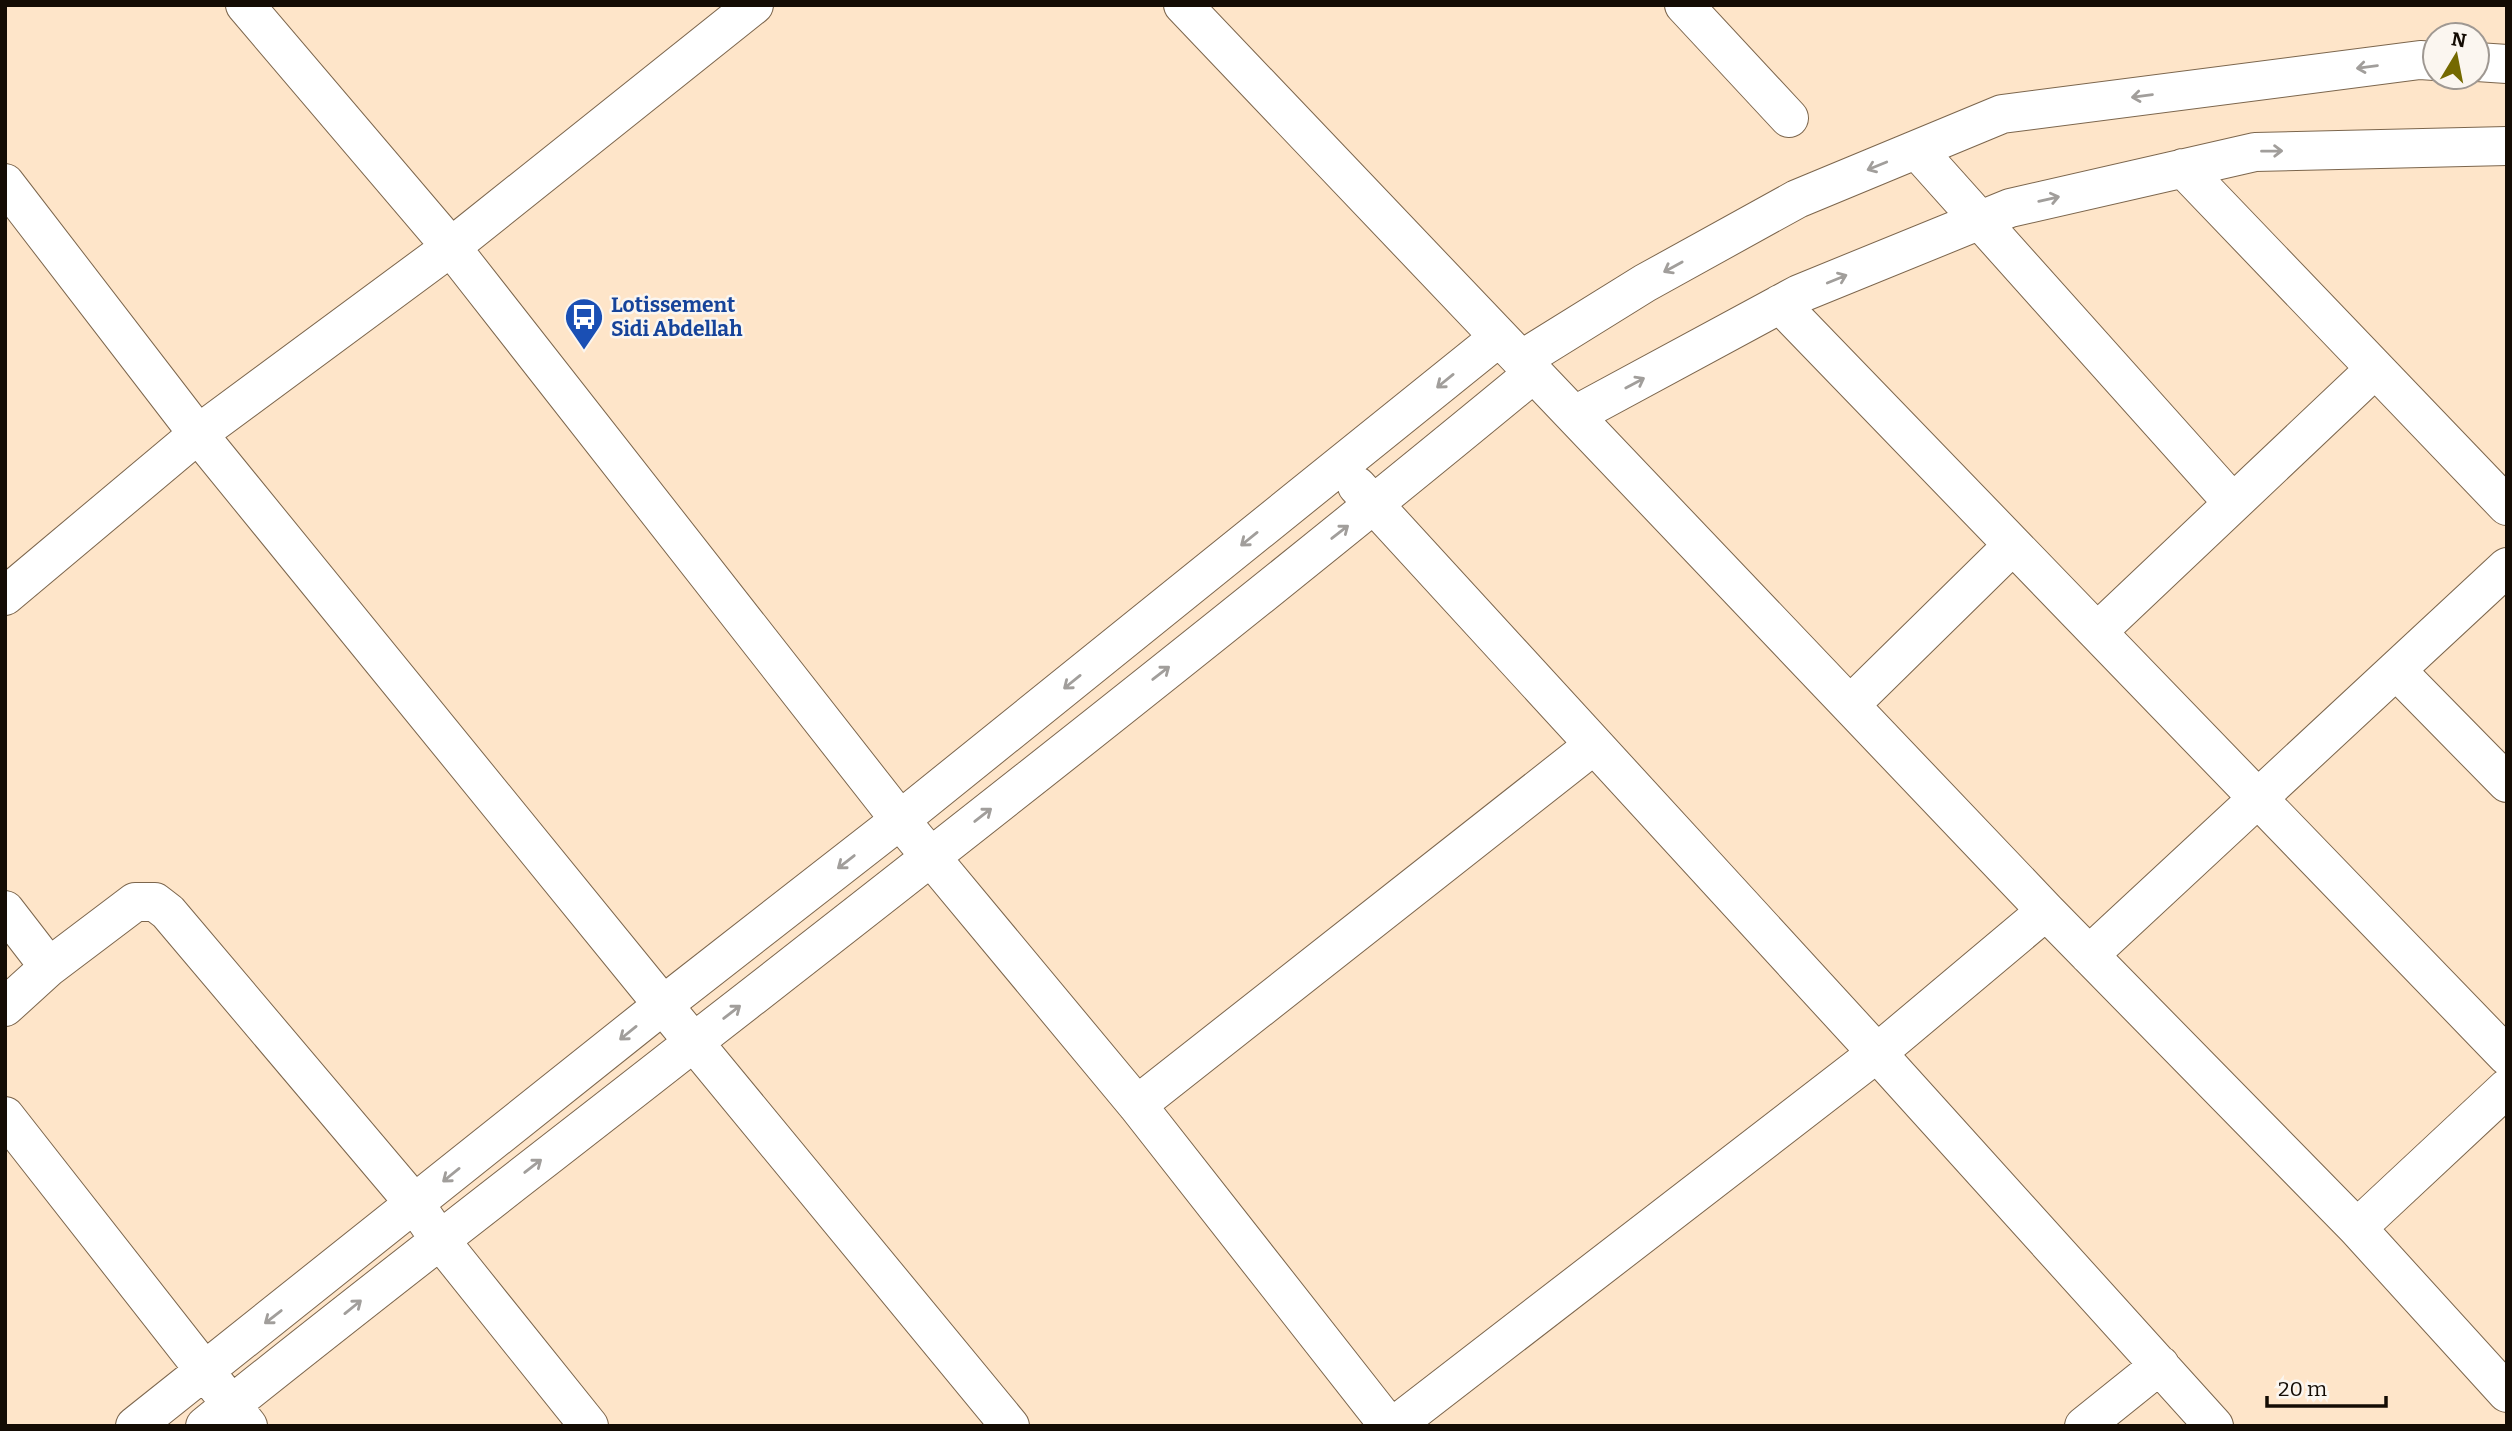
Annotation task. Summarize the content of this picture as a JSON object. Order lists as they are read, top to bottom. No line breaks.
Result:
{"places":{"bus stop":["Lotissement Sidi Abdellah"]},"scale_bar":"20 m","north":"top"}
